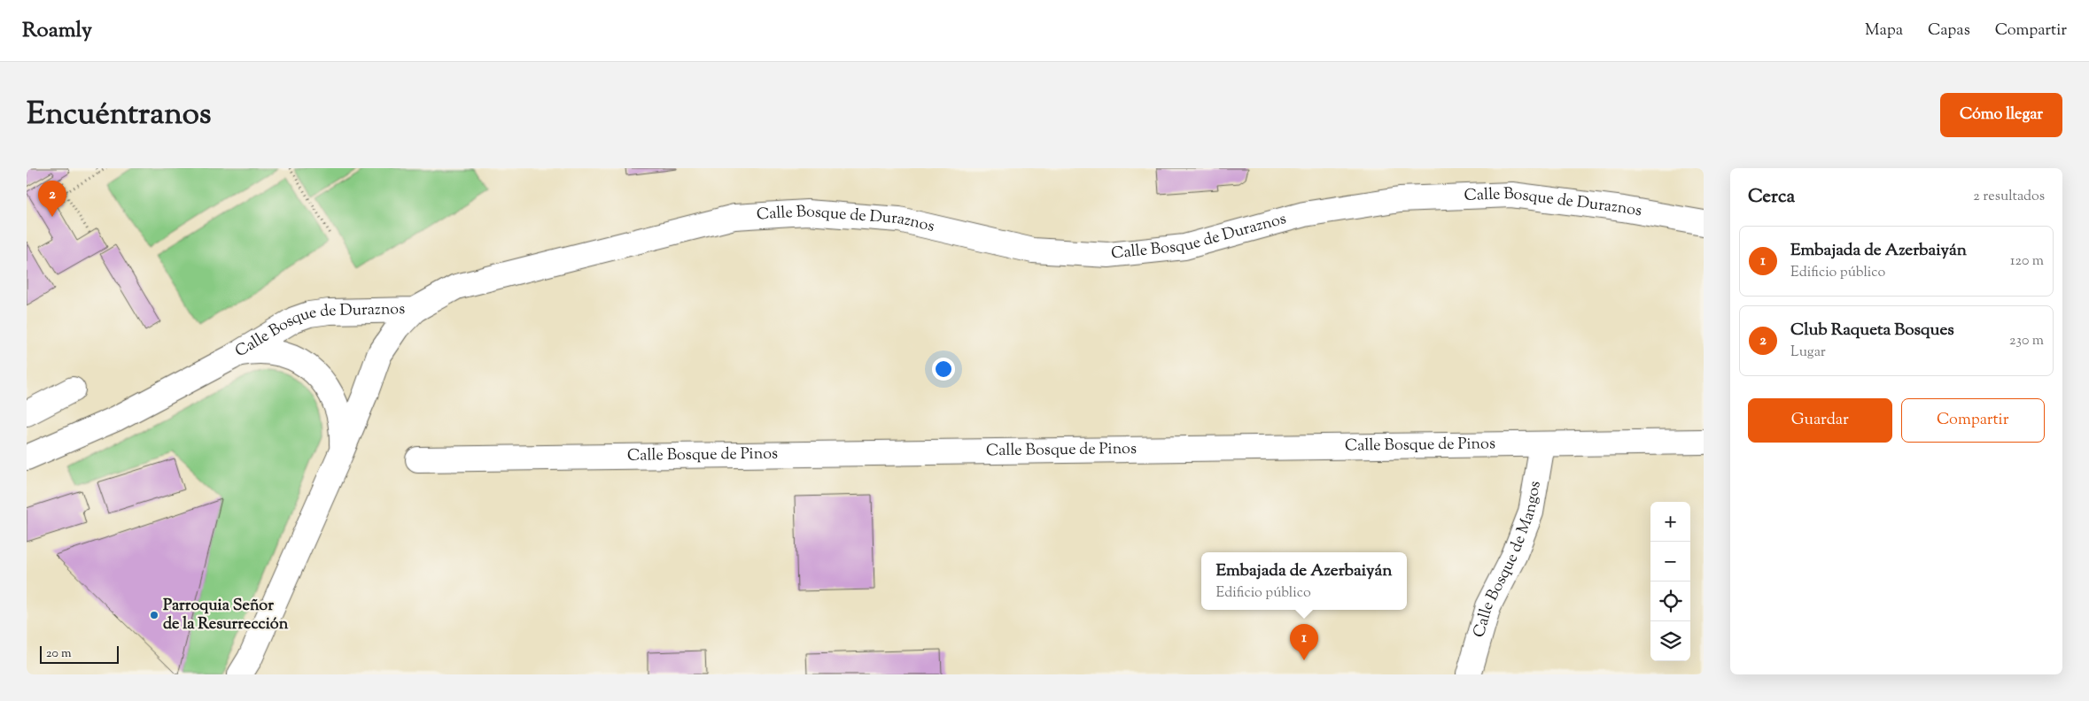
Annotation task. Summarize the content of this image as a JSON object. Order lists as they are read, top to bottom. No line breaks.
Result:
{"streets":{"street":["Calle Bosque de Duraznos","Calle Bosque de Pinos","Calle Bosque de Mangos"]},"crossings":[["Calle Bosque de Pinos","Calle Bosque de Mangos"]],"places":["Parroquia Señor de la Resurrección"],"scale_bar":"20 m","page":{"header":"Roamly","nav":["Mapa","Capas","Compartir"],"title":"Encuéntranos","buttons":["Cómo llegar",["Guardar","Compartir"]],"heading":["Cerca","2 resultados"],"pins":["2","1"],"list":[{"mark":"1","name":"Embajada de Azerbaiyán","note":"Edificio público","value":"120 m"},{"mark":"2","name":"Club Raqueta Bosques","note":"Lugar","value":"230 m"}],"map_buttons":["+","−"],"popup":["Embajada de Azerbaiyán","Edificio público"],"scale":"20 m"}}
